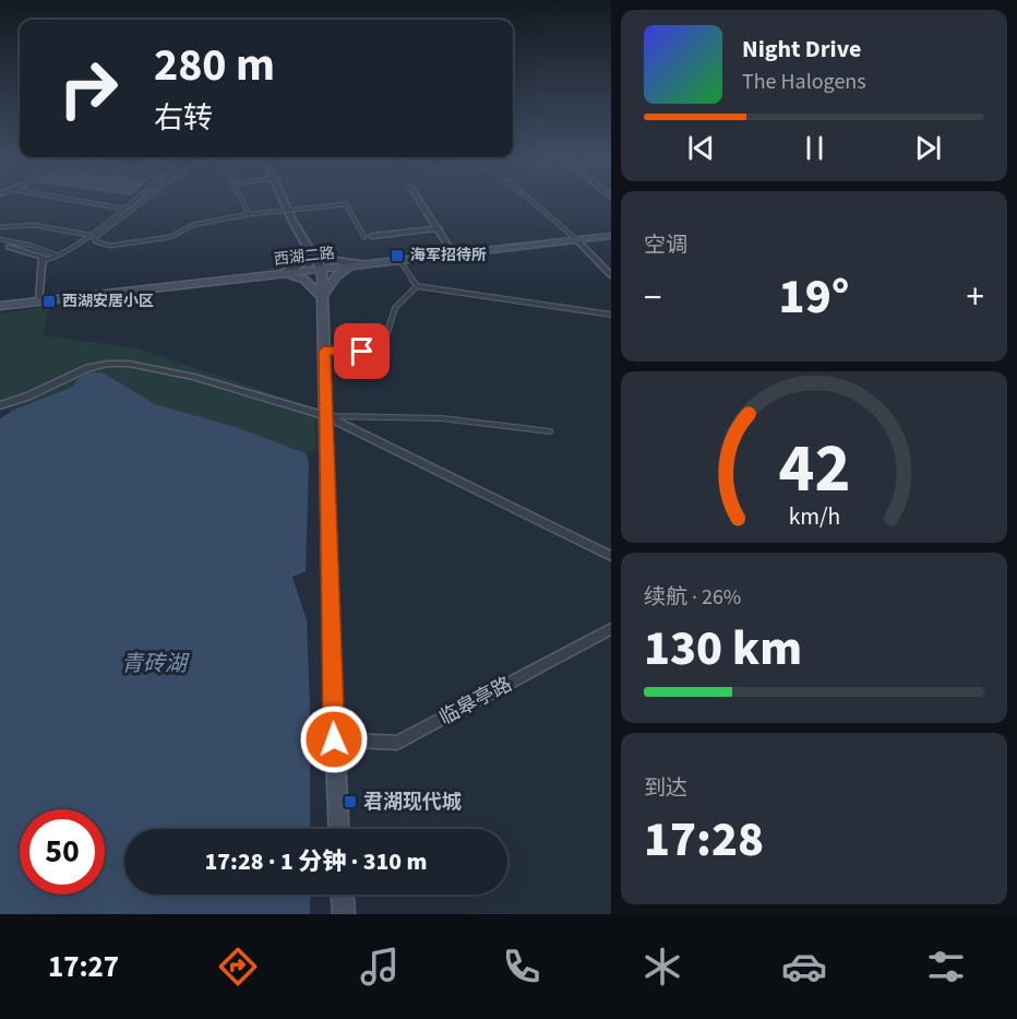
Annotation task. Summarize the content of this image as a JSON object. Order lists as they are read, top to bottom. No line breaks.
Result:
{"streets":{"main road":["西湖二路"],"street":["临皋亭路"]},"water":["青砖湖"],"places":{"transit":["海军招待所","西湖安居小区","君湖现代城"]},"page":{"turn":["280 m","右转"],"song":["Night Drive","The Halogens"],"tile":["空调",["续航 · 26%","130 km"],["到达","17:28"]],"heat":["−","19°","+"],"limit":"50","trip":"17:28 · 1 分钟 · 310 m","tabs":"17:27","gauge":["42","km/h"]}}
